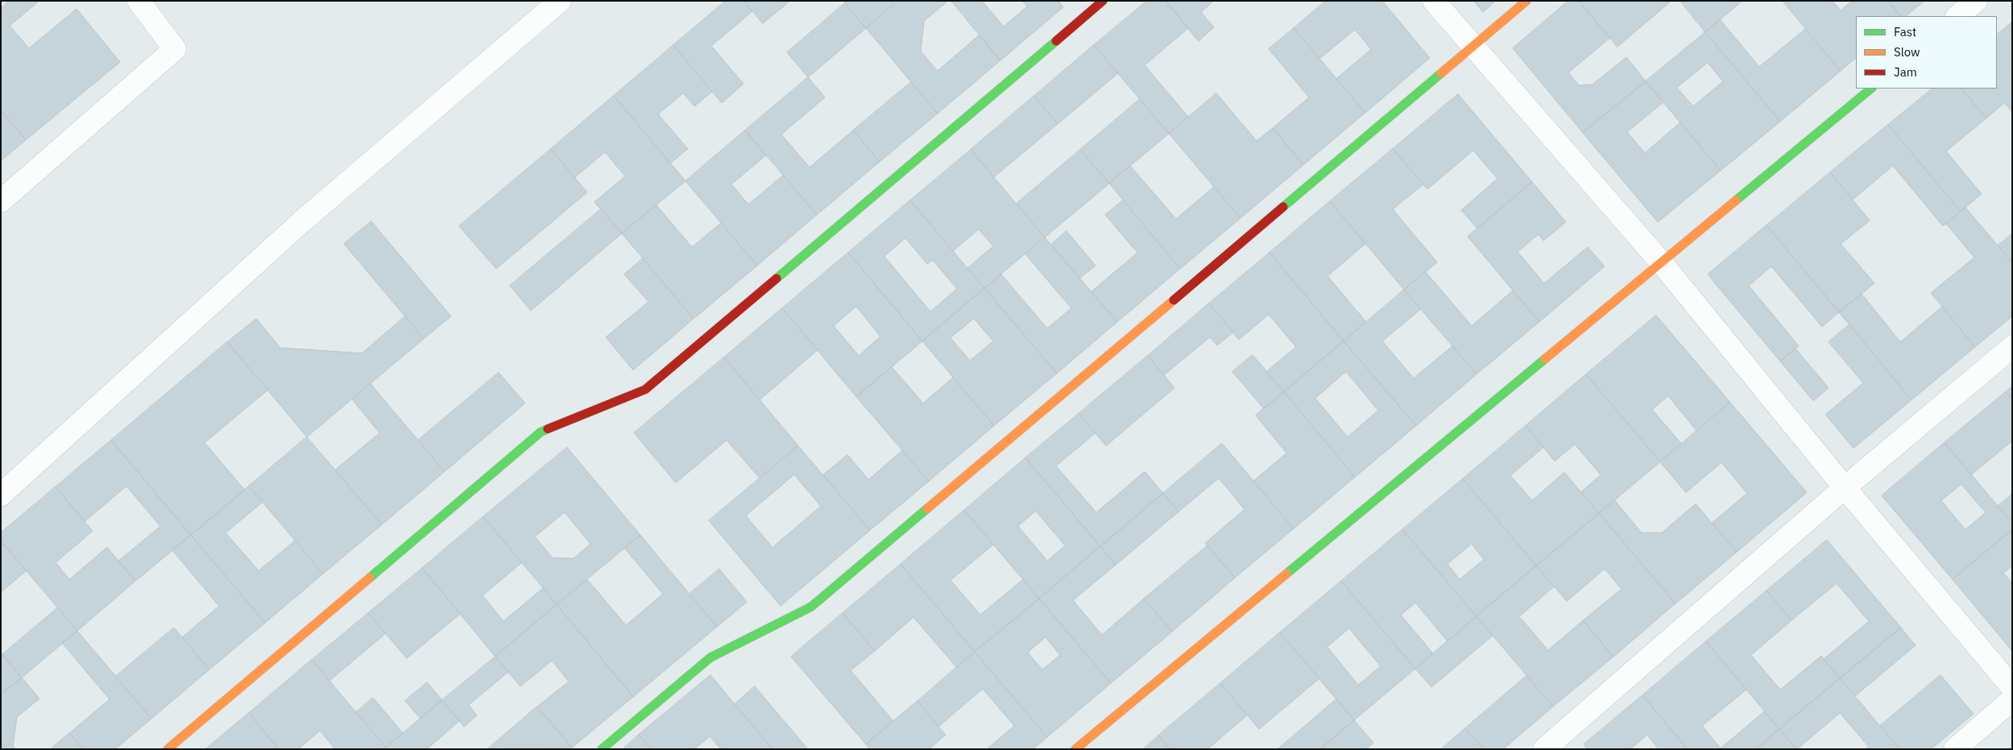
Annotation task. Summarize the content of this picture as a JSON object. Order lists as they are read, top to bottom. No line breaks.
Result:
{"legend":["Fast","Slow","Jam"]}
